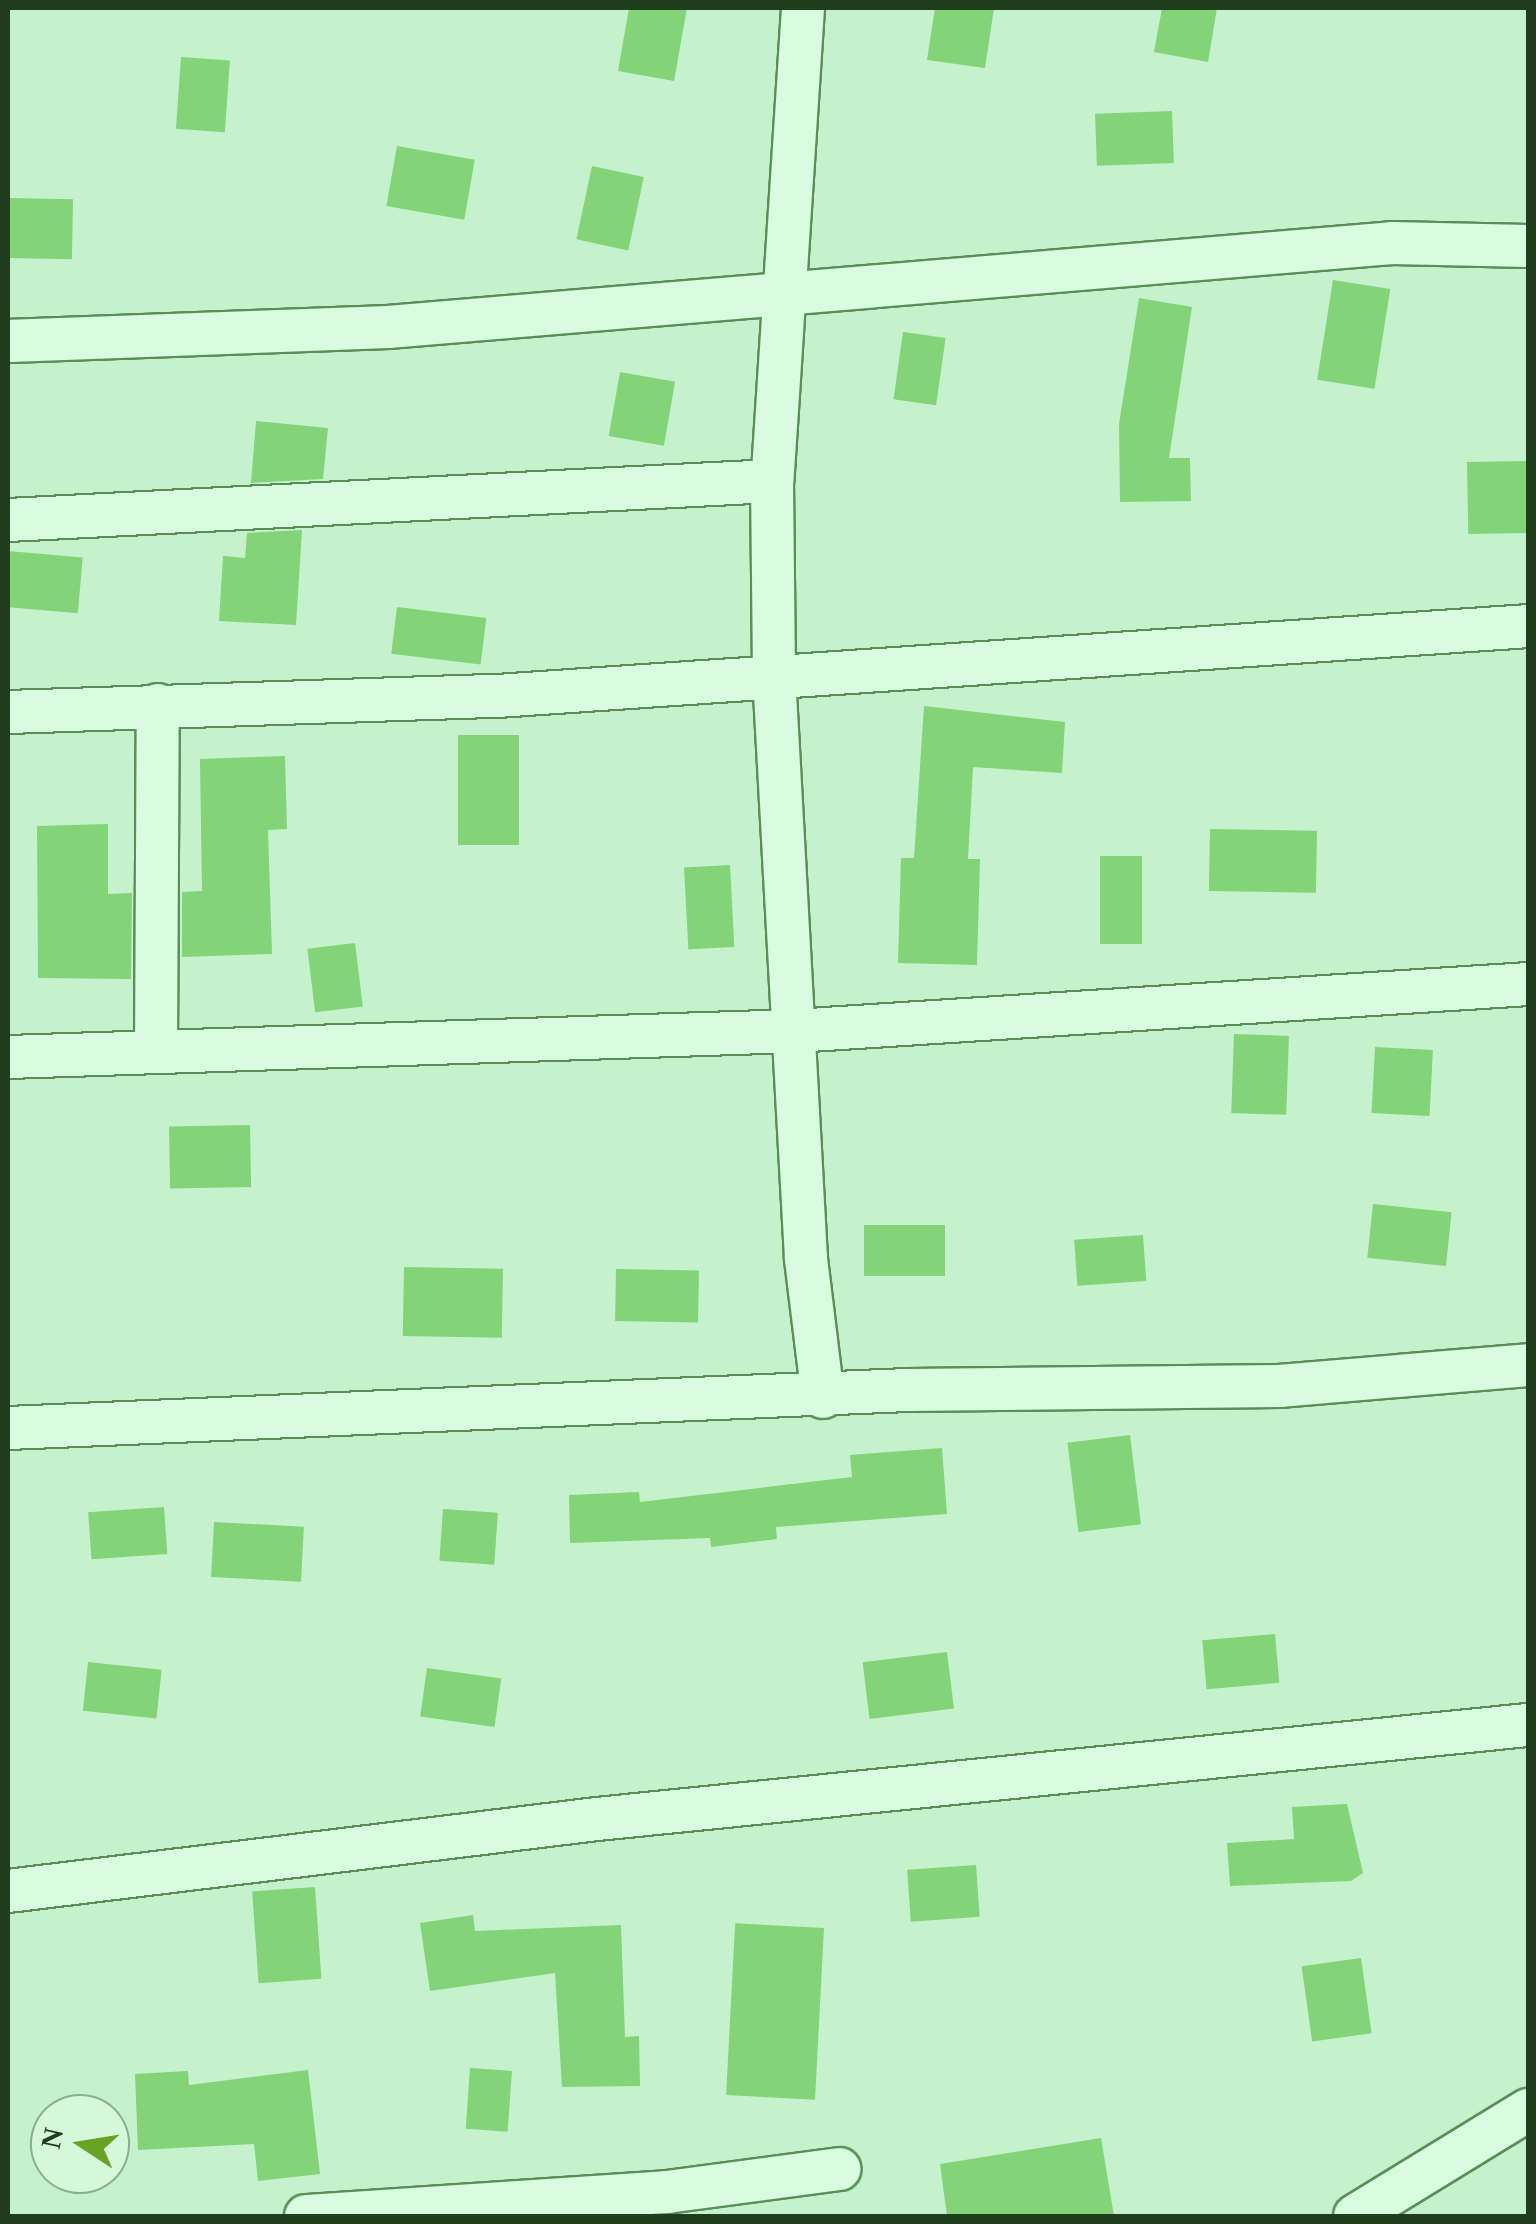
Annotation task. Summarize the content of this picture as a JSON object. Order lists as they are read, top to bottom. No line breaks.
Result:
{"north":"left"}
